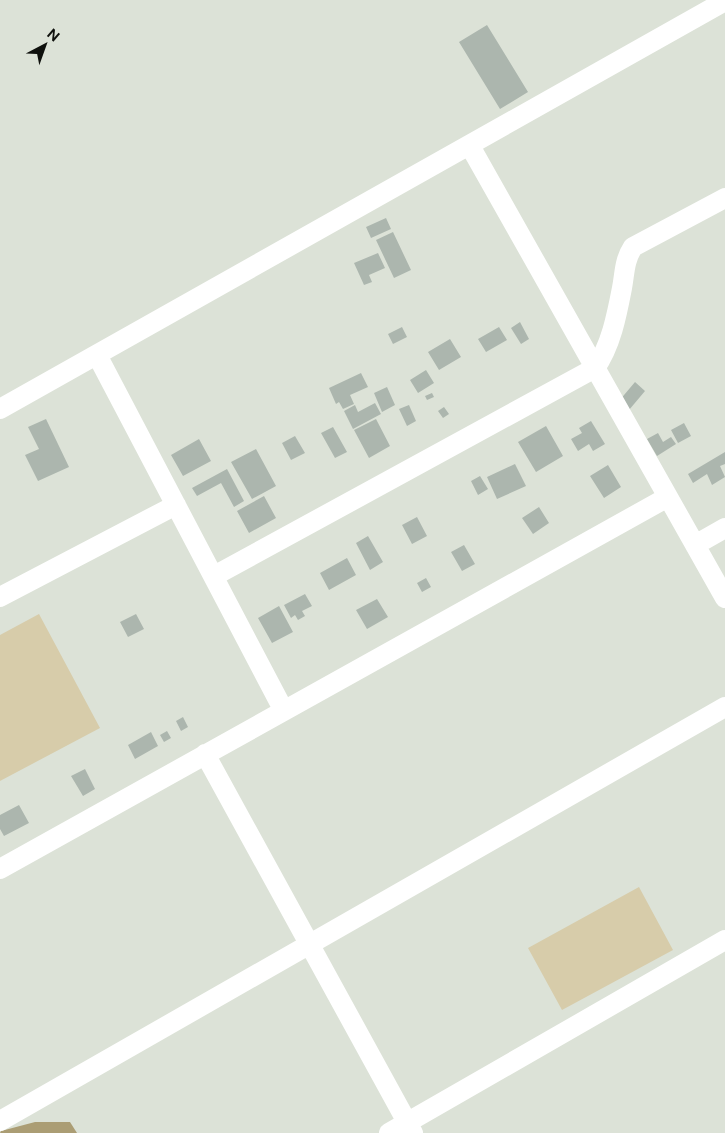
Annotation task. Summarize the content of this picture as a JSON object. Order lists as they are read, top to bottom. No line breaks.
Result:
{"north":"top right"}
